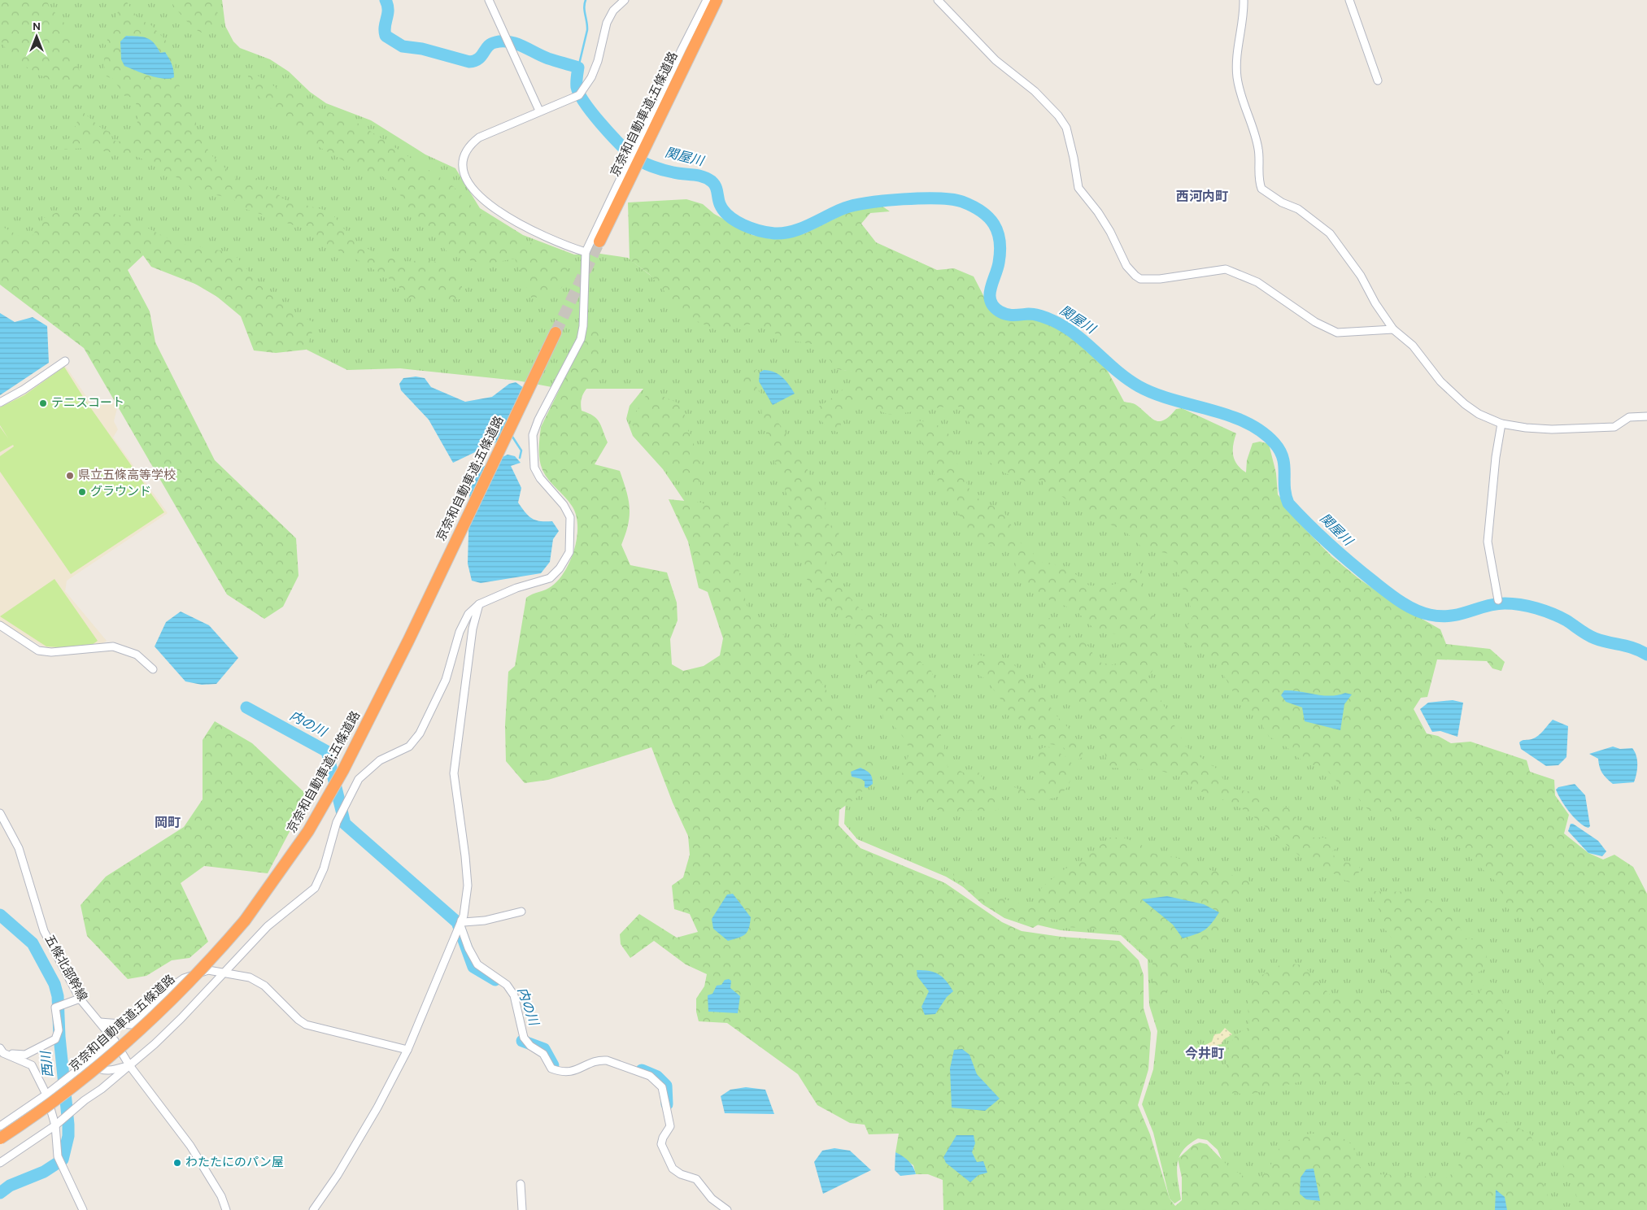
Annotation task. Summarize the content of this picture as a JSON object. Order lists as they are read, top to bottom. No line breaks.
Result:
{"streets":{"highway":["京奈和自動車道;五條道路"],"street":["五條北部幹線"]},"districts":["西河内町","岡町","今井町"],"water":["関屋川","内の川","西川"],"places":["テニスコート","県立五條高等学校","グラウンド","わたたにのパン屋"],"north":"top"}
